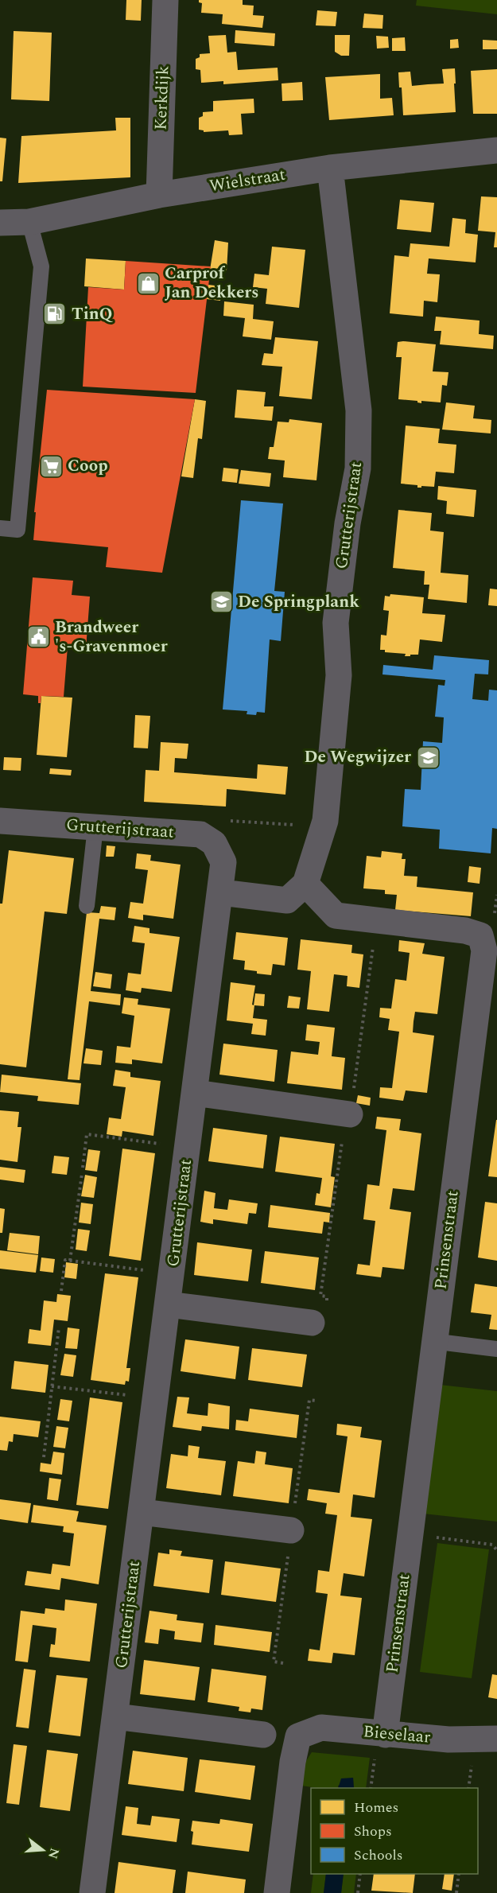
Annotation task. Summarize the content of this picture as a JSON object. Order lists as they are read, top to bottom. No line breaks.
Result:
{"streets":{"street":["Kerkdijk","Wielstraat","Grutterijstraat","Prinsenstraat","Bieselaar"]},"crossings":[["Kerkdijk","Wielstraat"],["Wielstraat","Grutterijstraat"],["Grutterijstraat","Prinsenstraat"],["Prinsenstraat","Bieselaar"]],"places":{"shop":["Carprof Jan Dekkers"],"fuel station":["TinQ"],"supermarket":["Coop"],"school or university":["De Springplank","De Wegwijzer"],"public building":["Brandweer 's-Gravenmoer"]},"legend":["Homes","Shops","Schools"],"north":"right"}
